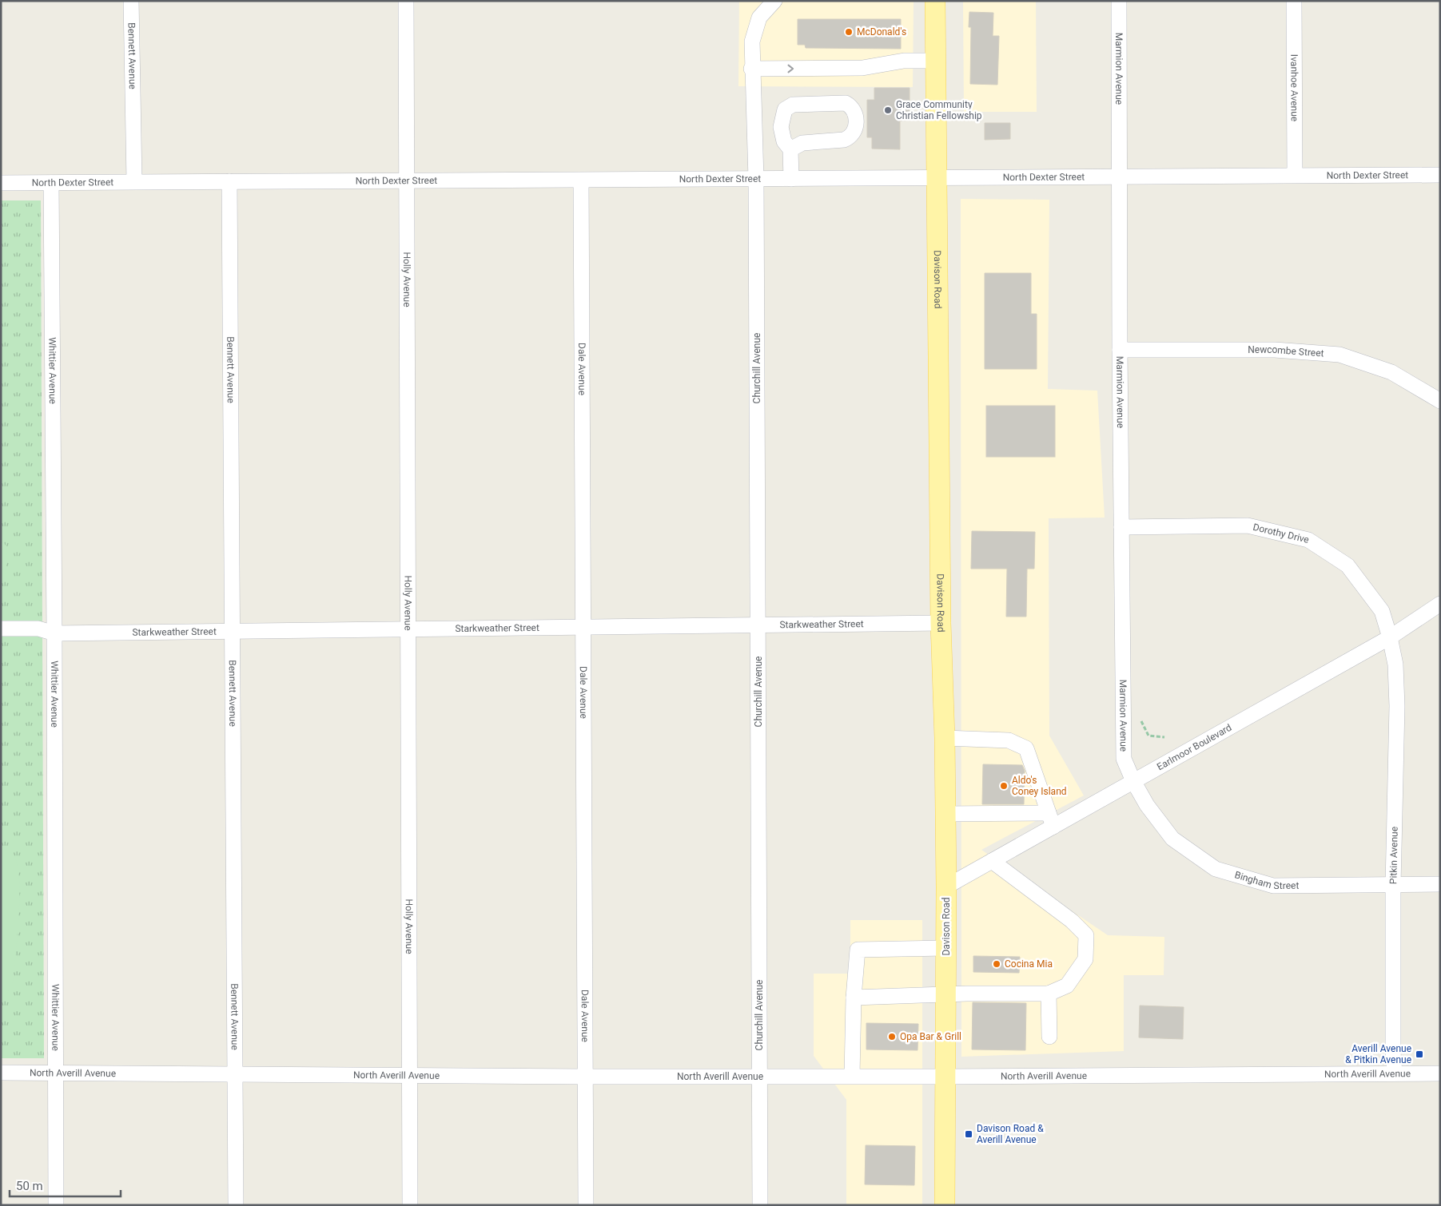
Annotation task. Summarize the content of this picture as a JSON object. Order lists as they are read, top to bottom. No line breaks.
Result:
{"streets":{"main road":["Davison Road"],"street":["Bennett Avenue","Marmion Avenue","Ivanhoe Avenue","North Dexter Street","Holly Avenue","Newcombe Street","Churchill Avenue","Dale Avenue","Whittier Avenue","Dorothy Drive","Starkweather Street","Earlmoor Boulevard","Pitkin Avenue","Bingham Street","North Averill Avenue"]},"crossings":[["Bennett Avenue","North Dexter Street"],["Bennett Avenue","Starkweather Street"],["Bennett Avenue","North Averill Avenue"],["Marmion Avenue","North Dexter Street"],["Marmion Avenue","Newcombe Street"],["Marmion Avenue","Dorothy Drive"],["Marmion Avenue","Earlmoor Boulevard"],["Marmion Avenue","Bingham Street"],["Ivanhoe Avenue","North Dexter Street"],["North Dexter Street","Holly Avenue"],["North Dexter Street","Davison Road"],["North Dexter Street","Churchill Avenue"],["North Dexter Street","Dale Avenue"],["North Dexter Street","Whittier Avenue"],["Holly Avenue","Starkweather Street"],["Holly Avenue","North Averill Avenue"],["Davison Road","Starkweather Street"],["Davison Road","Earlmoor Boulevard"],["Davison Road","North Averill Avenue"],["Churchill Avenue","Starkweather Street"],["Churchill Avenue","North Averill Avenue"],["Dale Avenue","Starkweather Street"],["Dale Avenue","North Averill Avenue"],["Whittier Avenue","Starkweather Street"],["Whittier Avenue","North Averill Avenue"],["Dorothy Drive","Earlmoor Boulevard"],["Dorothy Drive","Pitkin Avenue"],["Earlmoor Boulevard","Pitkin Avenue"],["Earlmoor Boulevard","Bingham Street"],["Pitkin Avenue","Bingham Street"],["Pitkin Avenue","North Averill Avenue"]],"places":{"other":["McDonald's","Grace Community Christian Fellowship","Aldo's Coney Island","Cocina Mia","Opa Bar & Grill"],"transit":["Averill Avenue & Pitkin Avenue","Davison Road & Averill Avenue"]},"scale_bar":"50 m"}
